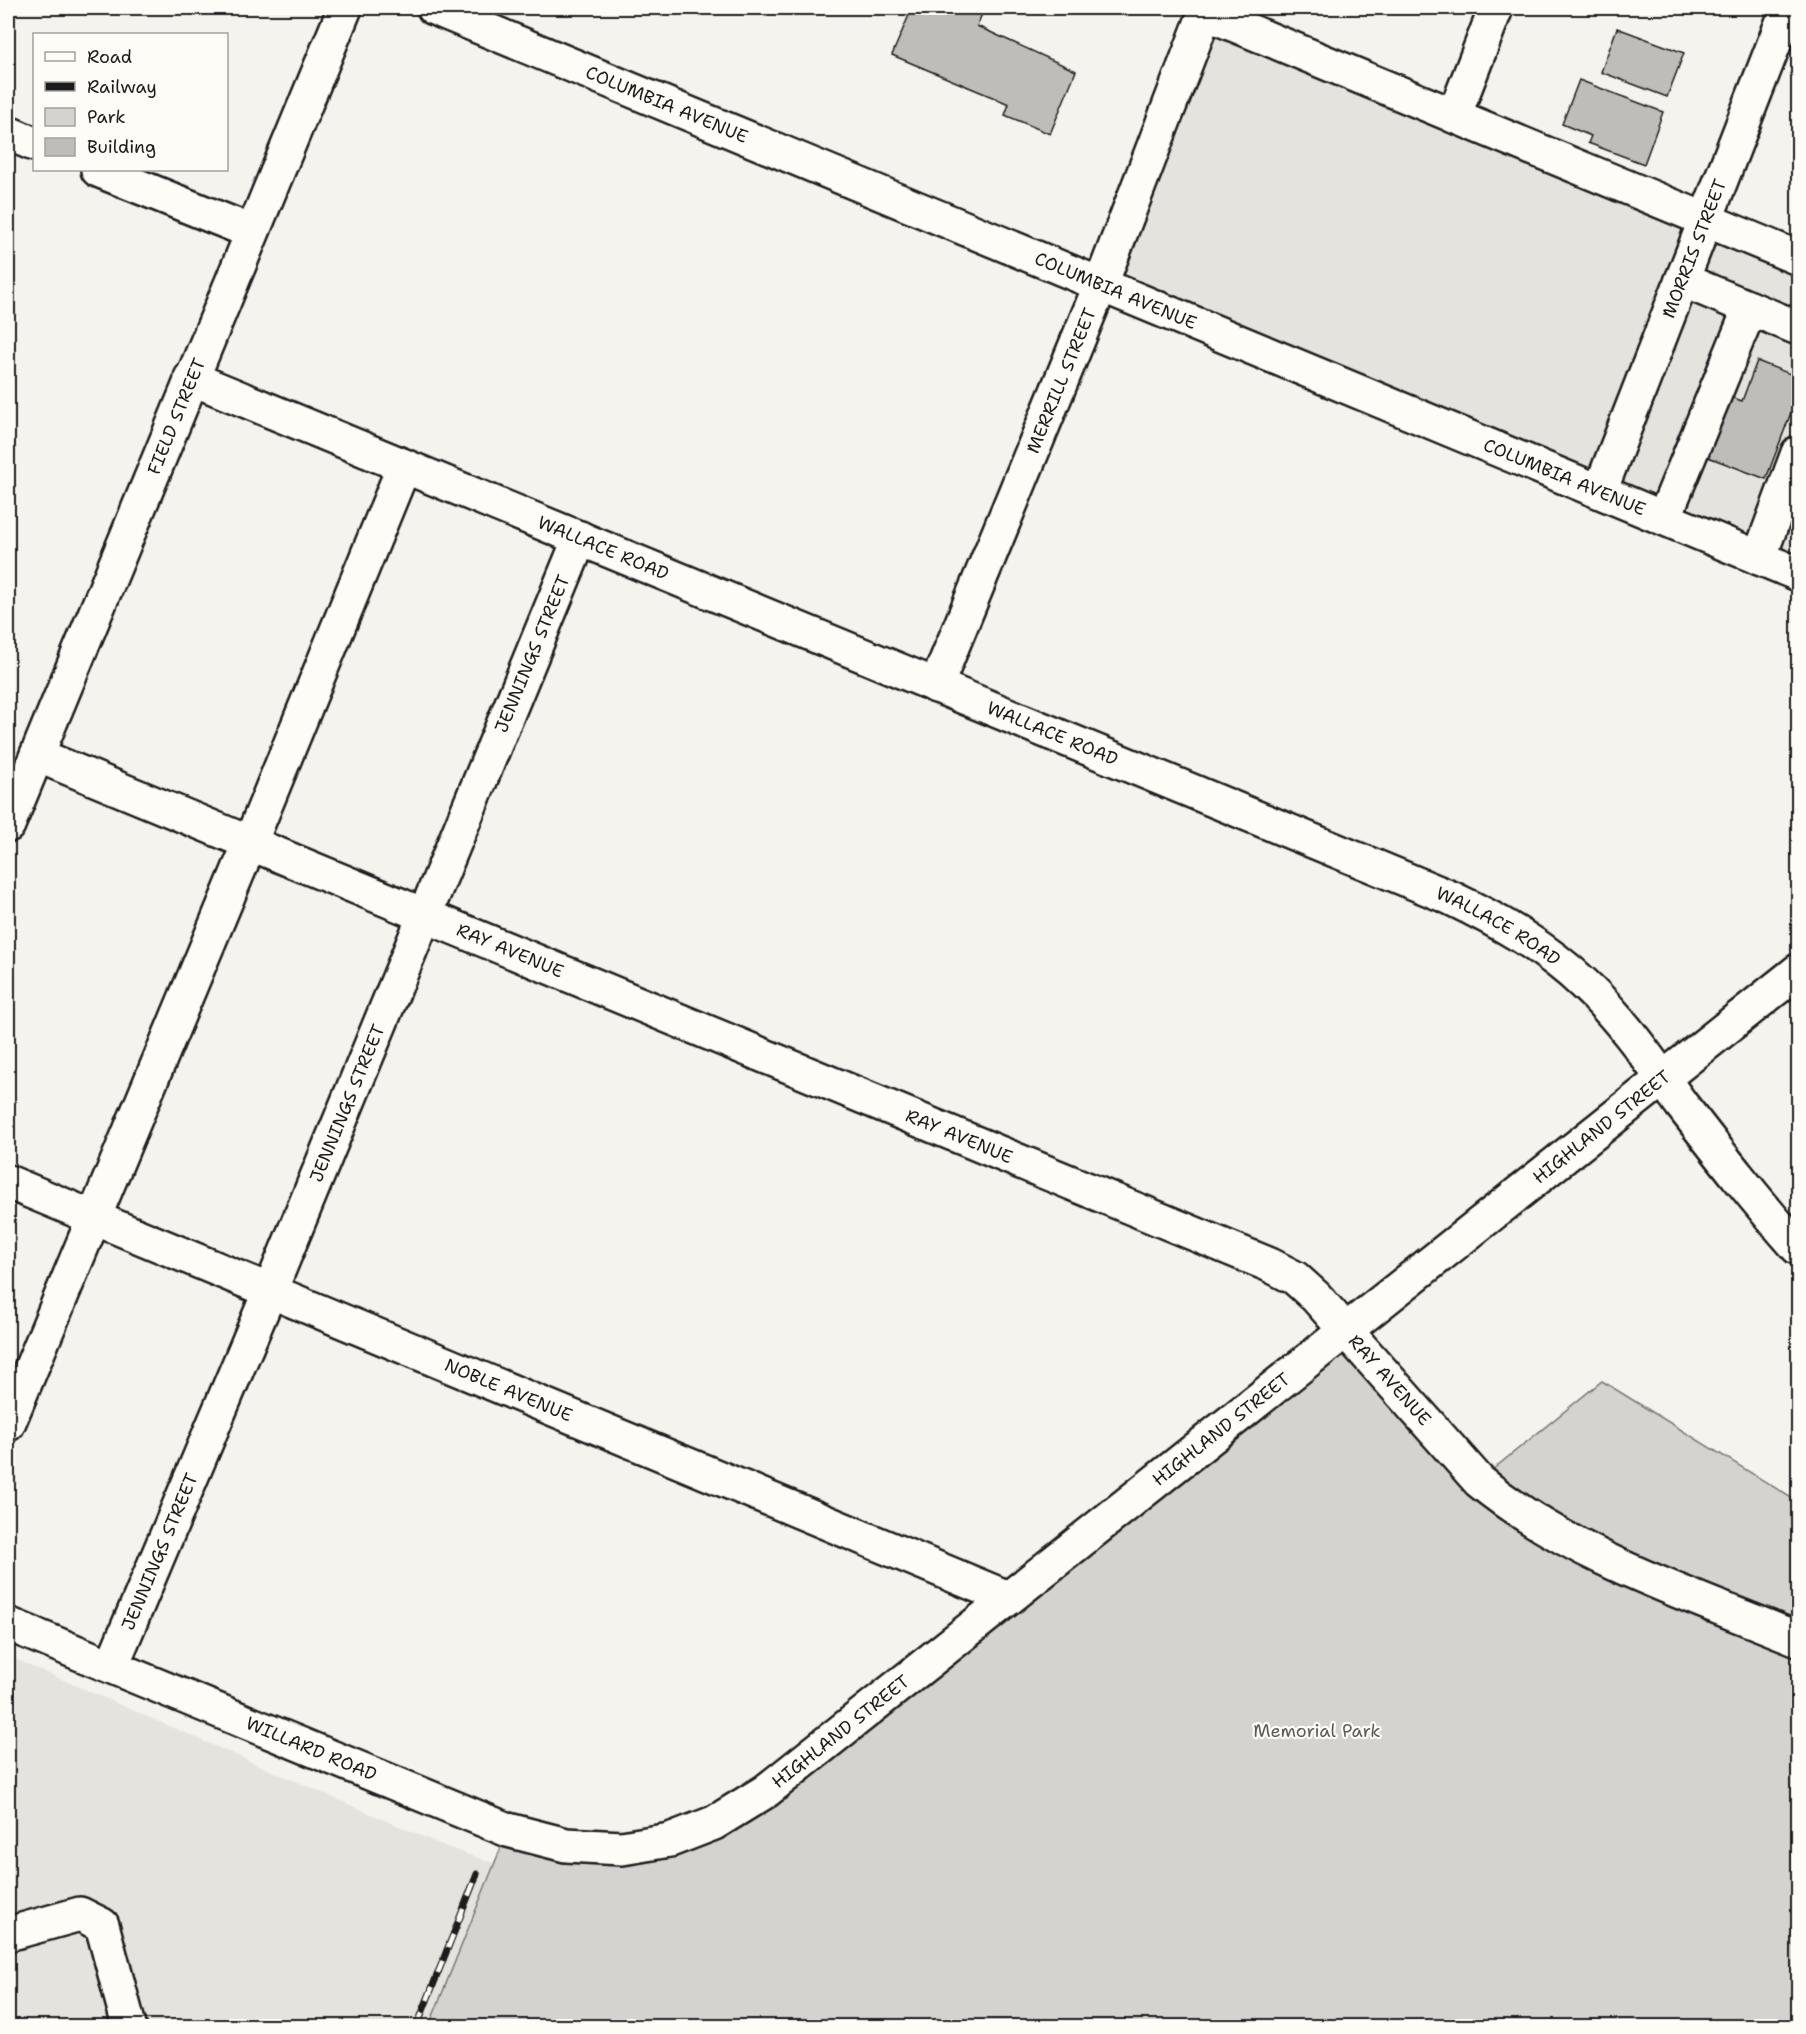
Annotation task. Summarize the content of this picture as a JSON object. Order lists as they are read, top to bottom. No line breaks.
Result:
{"streets":{"street":["COLUMBIA AVENUE","MORRIS STREET","MERRILL STREET","FIELD STREET","WALLACE ROAD","JENNINGS STREET","RAY AVENUE","HIGHLAND STREET","NOBLE AVENUE","WILLARD ROAD"]},"crossings":[["COLUMBIA AVENUE","MORRIS STREET"],["COLUMBIA AVENUE","MERRILL STREET"],["MERRILL STREET","WALLACE ROAD"],["FIELD STREET","WALLACE ROAD"],["FIELD STREET","RAY AVENUE"],["WALLACE ROAD","JENNINGS STREET"],["WALLACE ROAD","HIGHLAND STREET"],["JENNINGS STREET","RAY AVENUE"],["JENNINGS STREET","NOBLE AVENUE"],["JENNINGS STREET","WILLARD ROAD"],["RAY AVENUE","HIGHLAND STREET"],["HIGHLAND STREET","NOBLE AVENUE"],["HIGHLAND STREET","WILLARD ROAD"]],"parks":["Memorial Park"],"legend":["Road","Railway","Park","Building"]}
